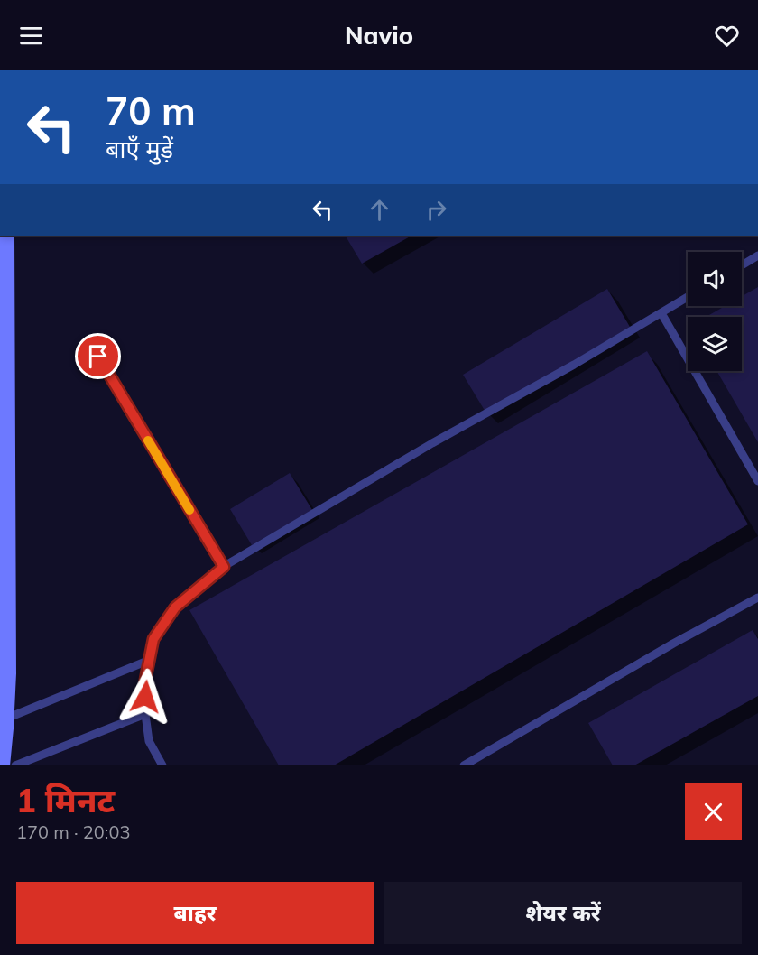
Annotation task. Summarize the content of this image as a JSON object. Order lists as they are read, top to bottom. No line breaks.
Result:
{"page":{"header":"Navio","turn":["70 m","बाएँ मुड़ें"],"heading":["1 मिनट","170 m · 20:03"],"buttons":["बाहर","शेयर करें"]}}
